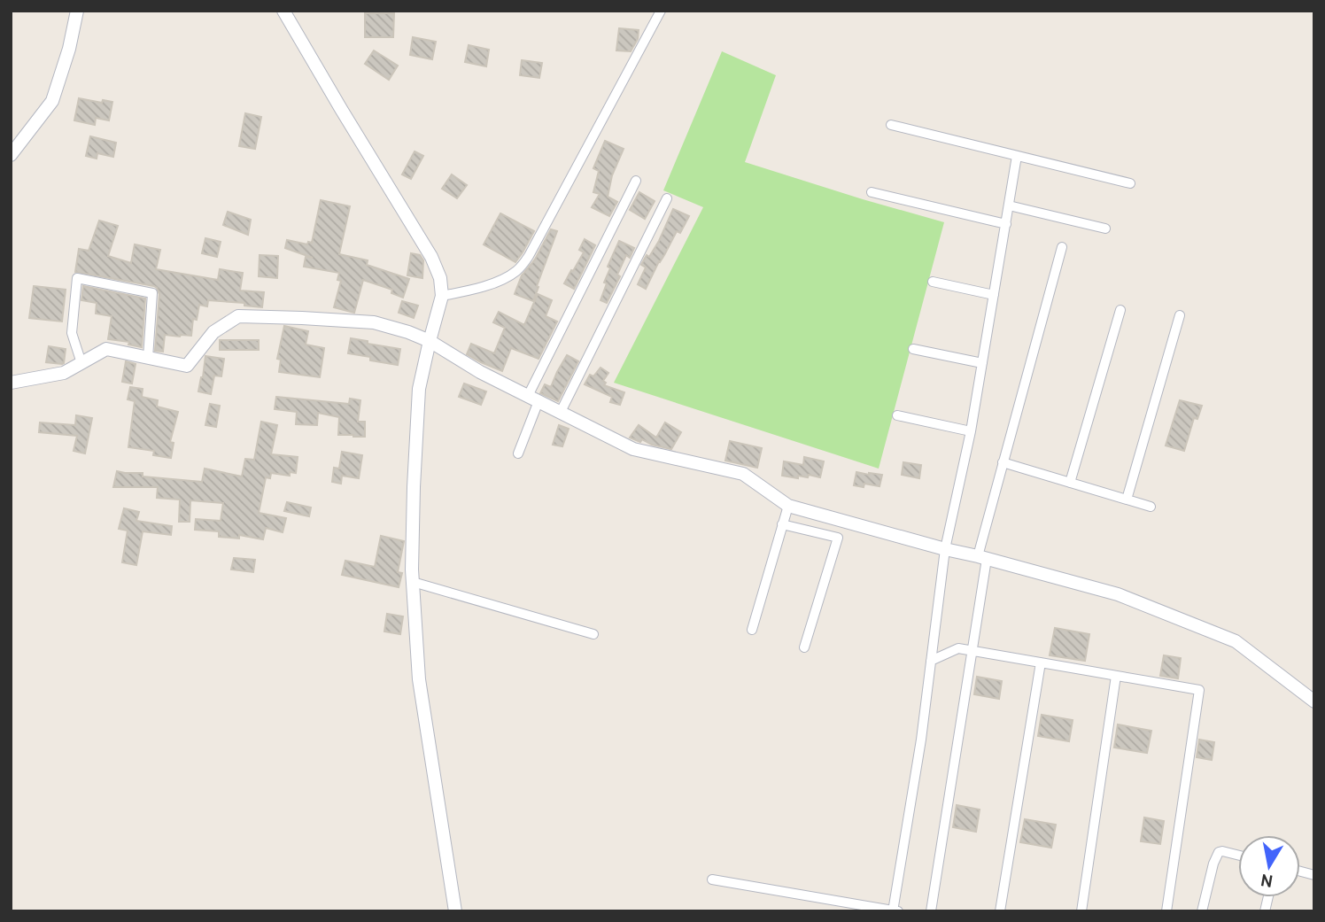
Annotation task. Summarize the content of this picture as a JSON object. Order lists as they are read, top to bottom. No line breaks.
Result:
{"north":"bottom"}
